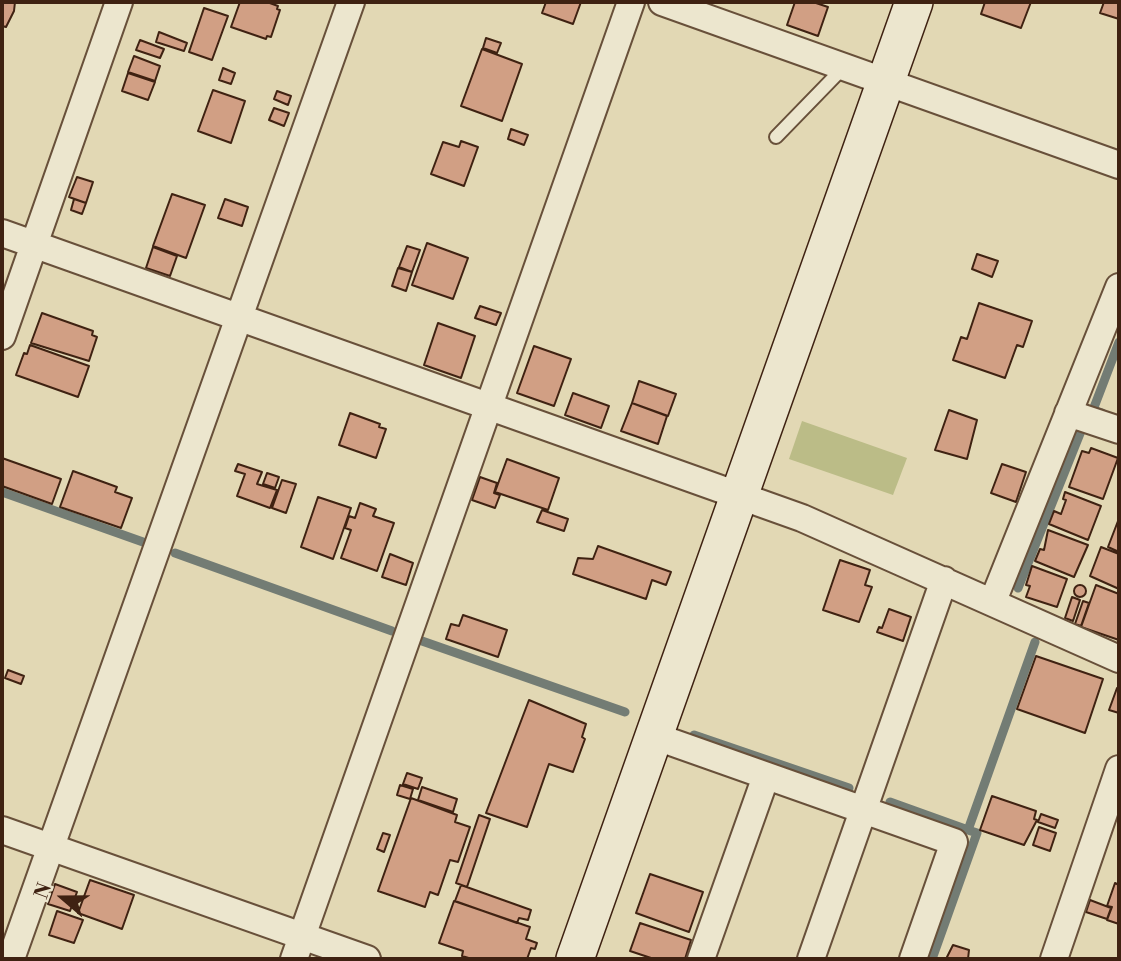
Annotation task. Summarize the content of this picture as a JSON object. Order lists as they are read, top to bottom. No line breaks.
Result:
{"north":"left"}
